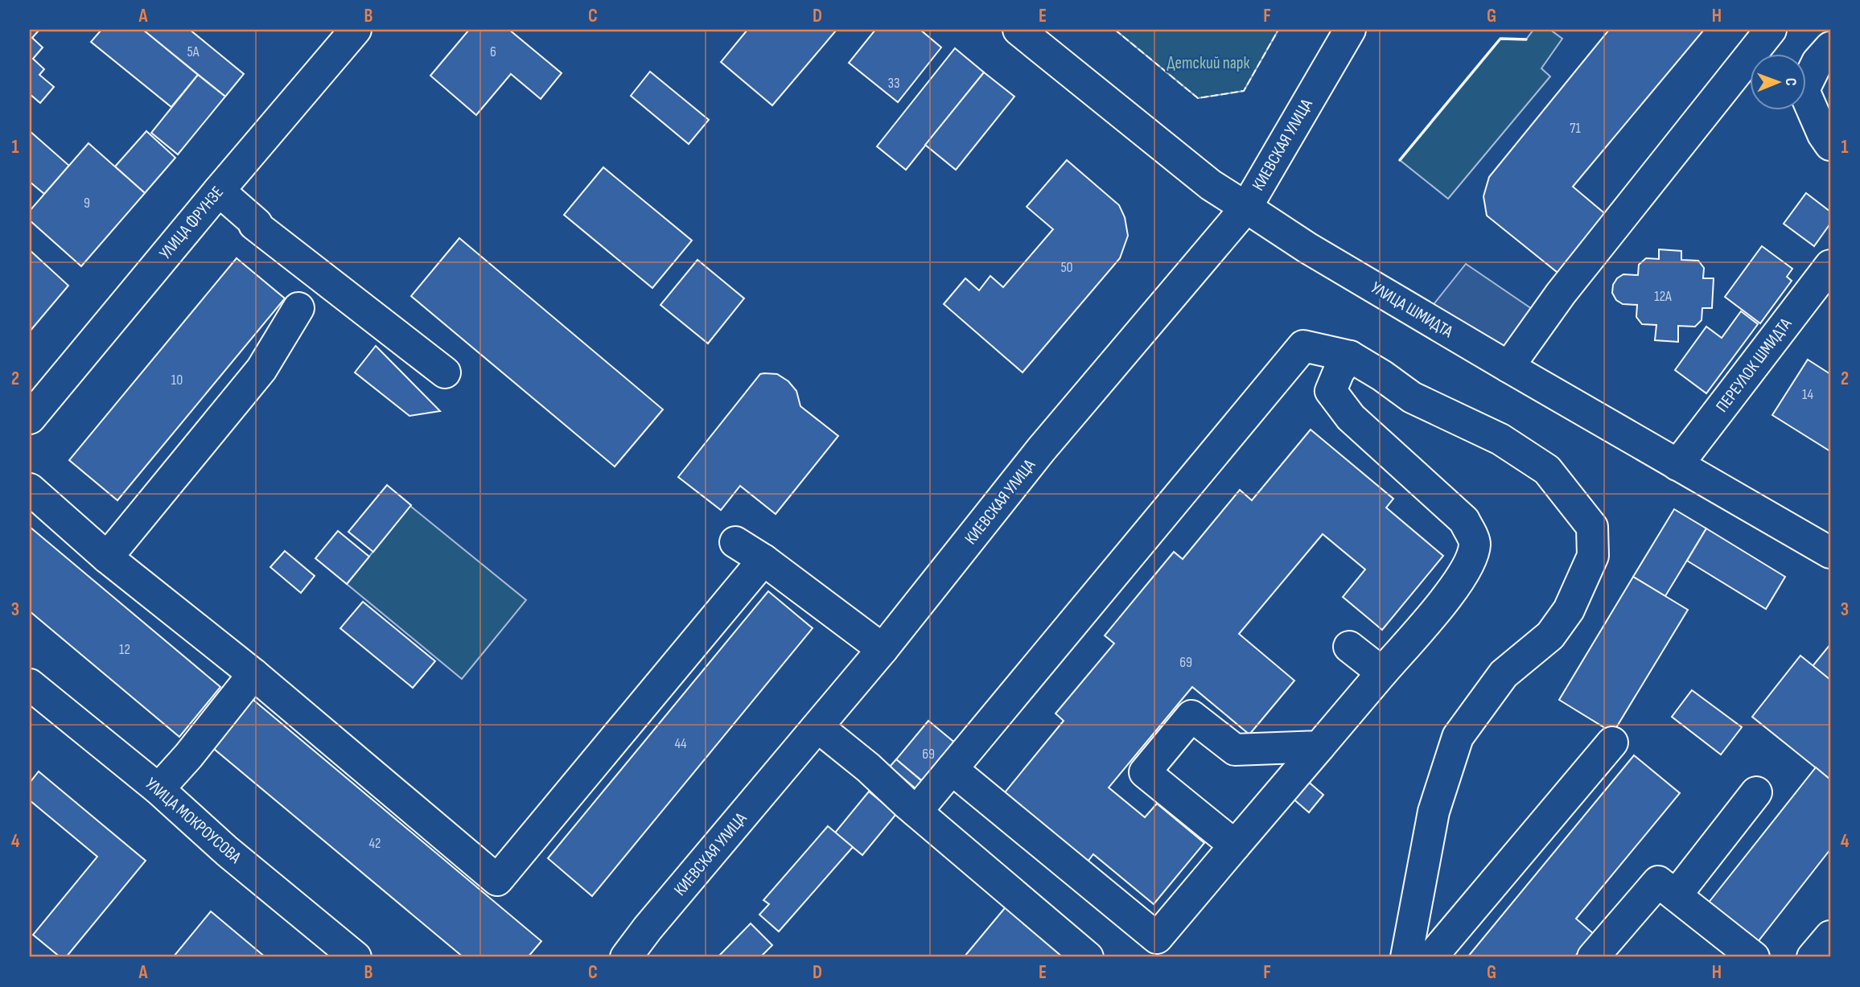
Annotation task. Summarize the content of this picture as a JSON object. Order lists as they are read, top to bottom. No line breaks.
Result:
{"streets":{"street":["КИЕВСКАЯ УЛИЦА","УЛИЦА ФРУНЗЕ","УЛИЦА ШМИДТА","ПЕРЕУЛОК ШМИДТА","УЛИЦА МОКРОУСОВА"]},"crossings":[["КИЕВСКАЯ УЛИЦА","УЛИЦА ШМИДТА"],["УЛИЦА ШМИДТА","ПЕРЕУЛОК ШМИДТА"]],"parks":["Детский парк"],"house_numbers":["5А","6","33","71","9","50","12А","10","14","12","69","44","69","42"],"north":"right","grid":{"columns":["A","B","C","D","E","F","G","H"],"rows":["1","2","3","4"]}}
